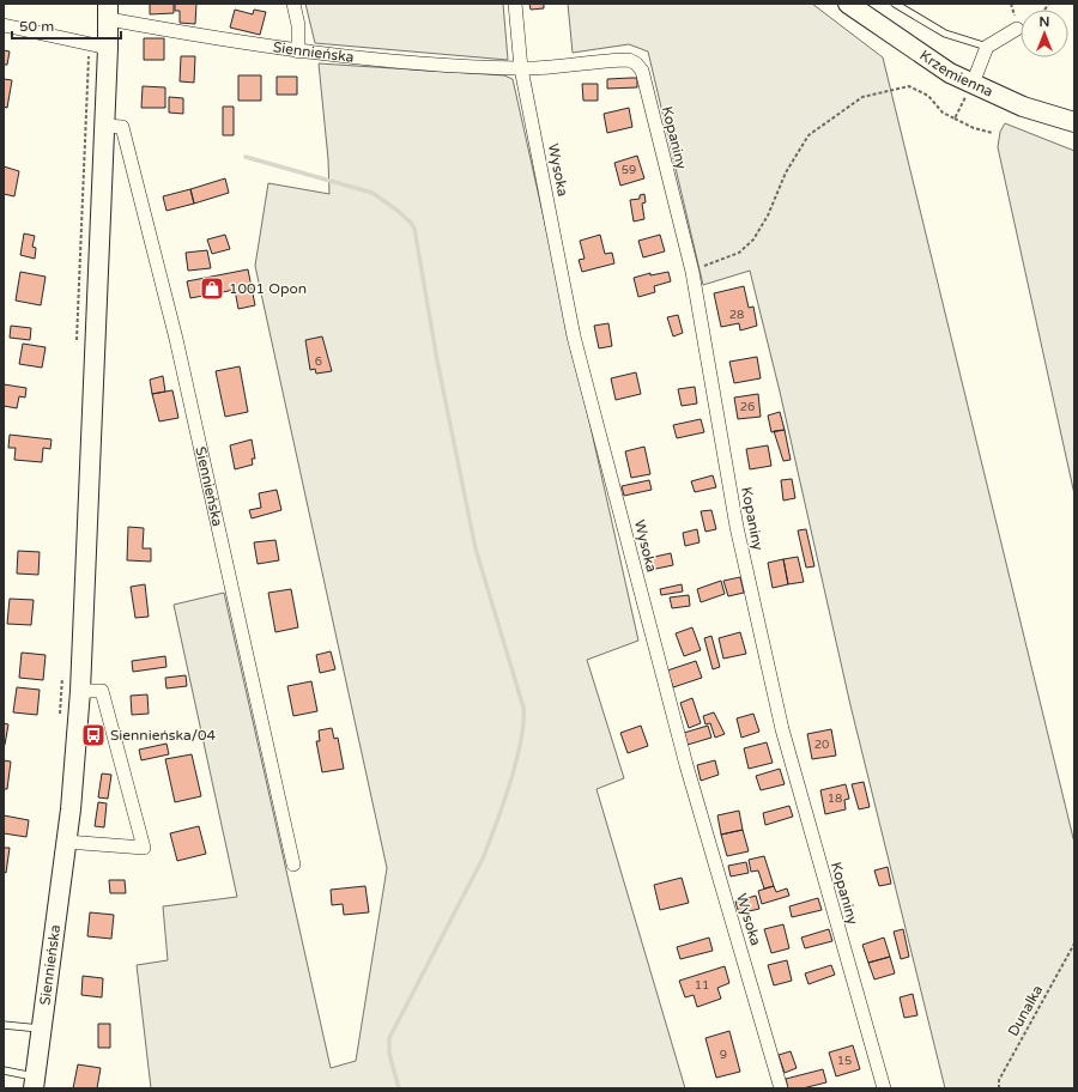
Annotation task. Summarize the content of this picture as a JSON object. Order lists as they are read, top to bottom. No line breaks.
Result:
{"streets":{"main road":["Siennieńska","Krzemienna"],"street":["Kopaniny","Wysoka"],"path":["Dunalka"]},"crossings":[["Siennieńska","Kopaniny"],["Siennieńska","Wysoka"],["Kopaniny","Wysoka"]],"places":{"shop":["1001 Opon"],"bus stop":["Siennieńska/04"]},"house_numbers":["59","28","6","26","20","18","11","9","15"],"scale_bar":"50 m","north":"top"}
